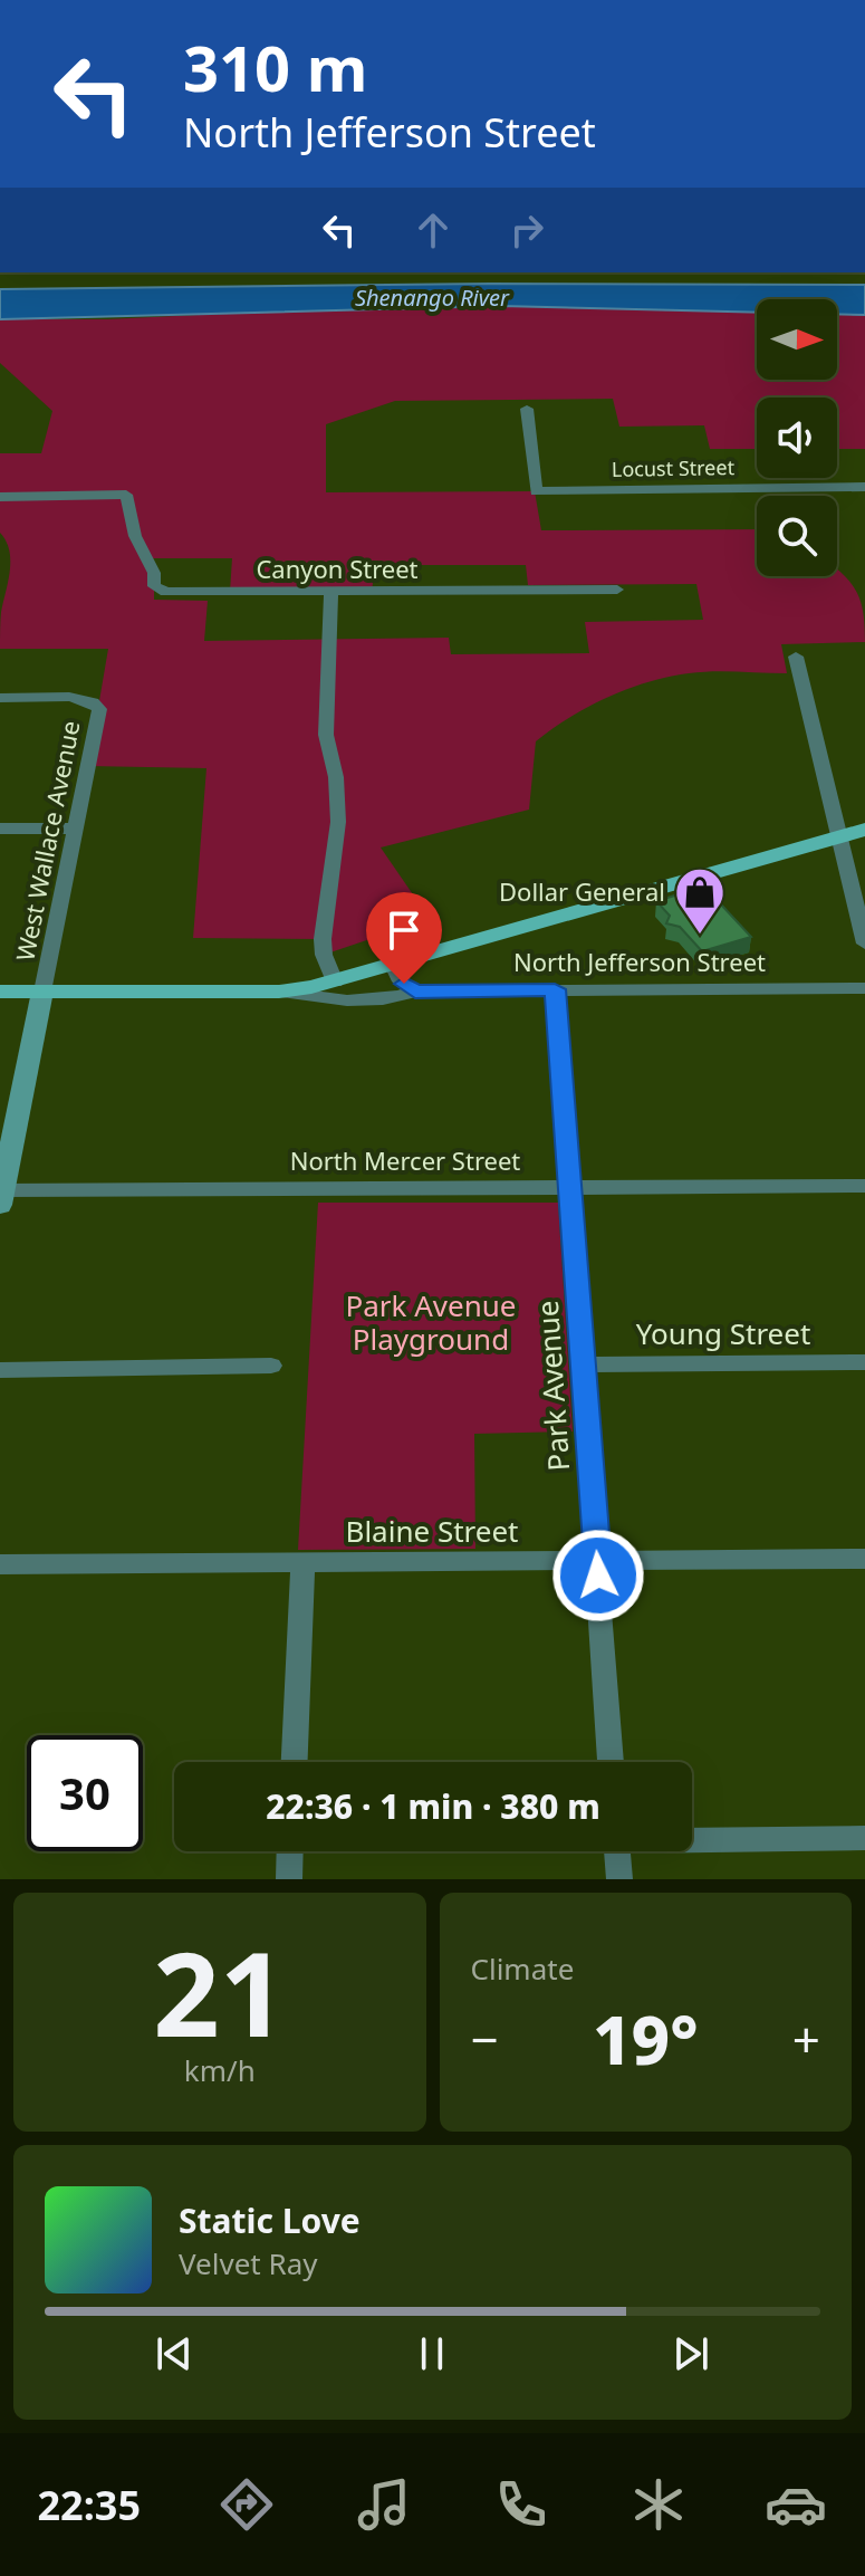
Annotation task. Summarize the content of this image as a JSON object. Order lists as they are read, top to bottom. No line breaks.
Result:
{"streets":{"main road":["North Jefferson Street"],"street":["Locust Street","Canyon Street","West Wallace Avenue","North Mercer Street","Young Street","Park Avenue","Blaine Street"]},"crossings":[["West Wallace Avenue","North Jefferson Street"],["North Jefferson Street","Park Avenue"],["North Mercer Street","Park Avenue"],["Young Street","Park Avenue"],["Park Avenue","Blaine Street"]],"water":["Shenango River"],"parks":["Park Avenue Playground"],"places":{"shop":["Dollar General"]},"north":"right","page":{"turn":["310 m","North Jefferson Street"],"limit":"30","trip":"22:36 · 1 min · 380 m","tile":[["21","km/h"],"Climate"],"heat":["−","19°","+"],"song":["Static Love","Velvet Ray"],"tabs":"22:35"}}
